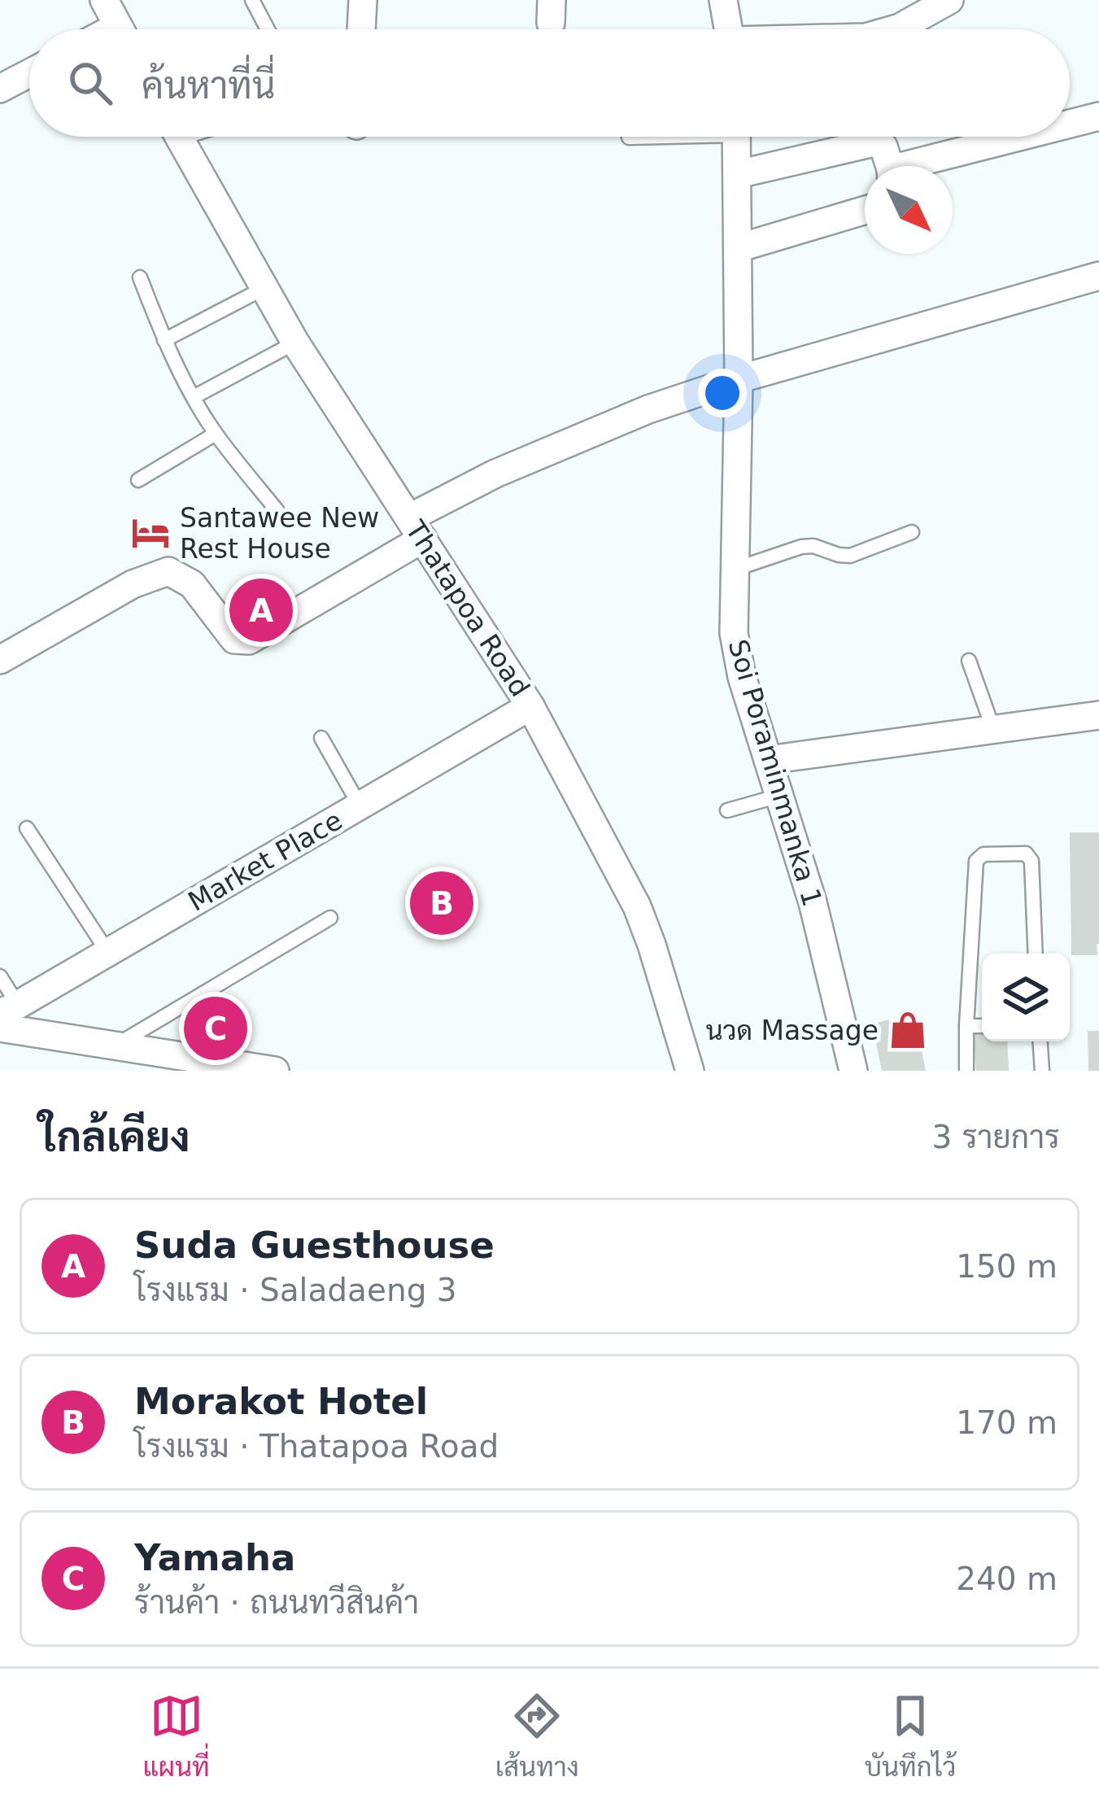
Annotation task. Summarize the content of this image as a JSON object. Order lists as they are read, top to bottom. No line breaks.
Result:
{"streets":{"street":["Thatapoa Road","Soi Poraminmanka 1","Market Place"]},"crossings":[["Thatapoa Road","Market Place"]],"places":{"hotel":["Santawee New Rest House"],"shop":["นวด Massage"]},"north":"bottom right","page":{"search":"ค้นหาที่นี่","pins":["A","B","C"],"heading":["ใกล้เคียง","3 รายการ"],"list":[{"mark":"A","name":"Suda Guesthouse","note":"โรงแรม · Saladaeng 3","value":"150 m"},{"mark":"B","name":"Morakot Hotel","note":"โรงแรม · Thatapoa Road","value":"170 m"},{"mark":"C","name":"Yamaha","note":"ร้านค้า · ถนนทวีสินค้า","value":"240 m"}],"nav":["แผนที่","เส้นทาง","บันทึกไว้"]}}
